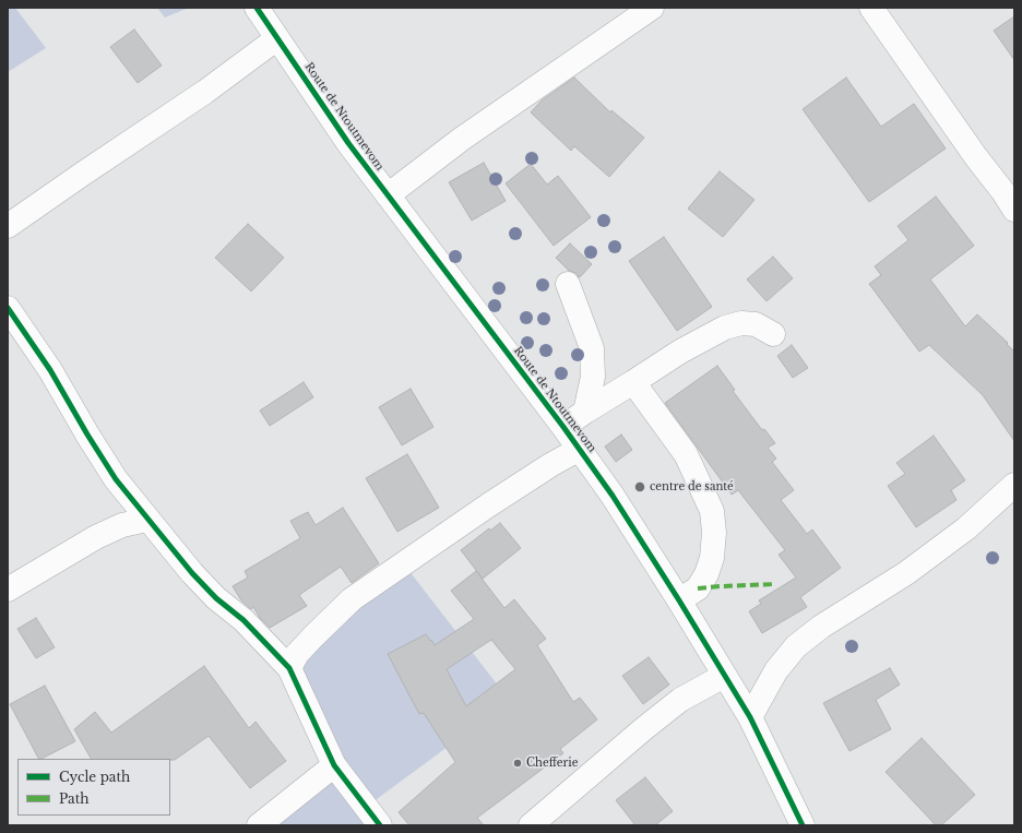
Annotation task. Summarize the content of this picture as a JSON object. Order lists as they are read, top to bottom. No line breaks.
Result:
{"streets":{"street":["Route de Ntoutmevom"]},"places":["centre de santé","Chefferie"],"legend":["Cycle path","Path"]}
